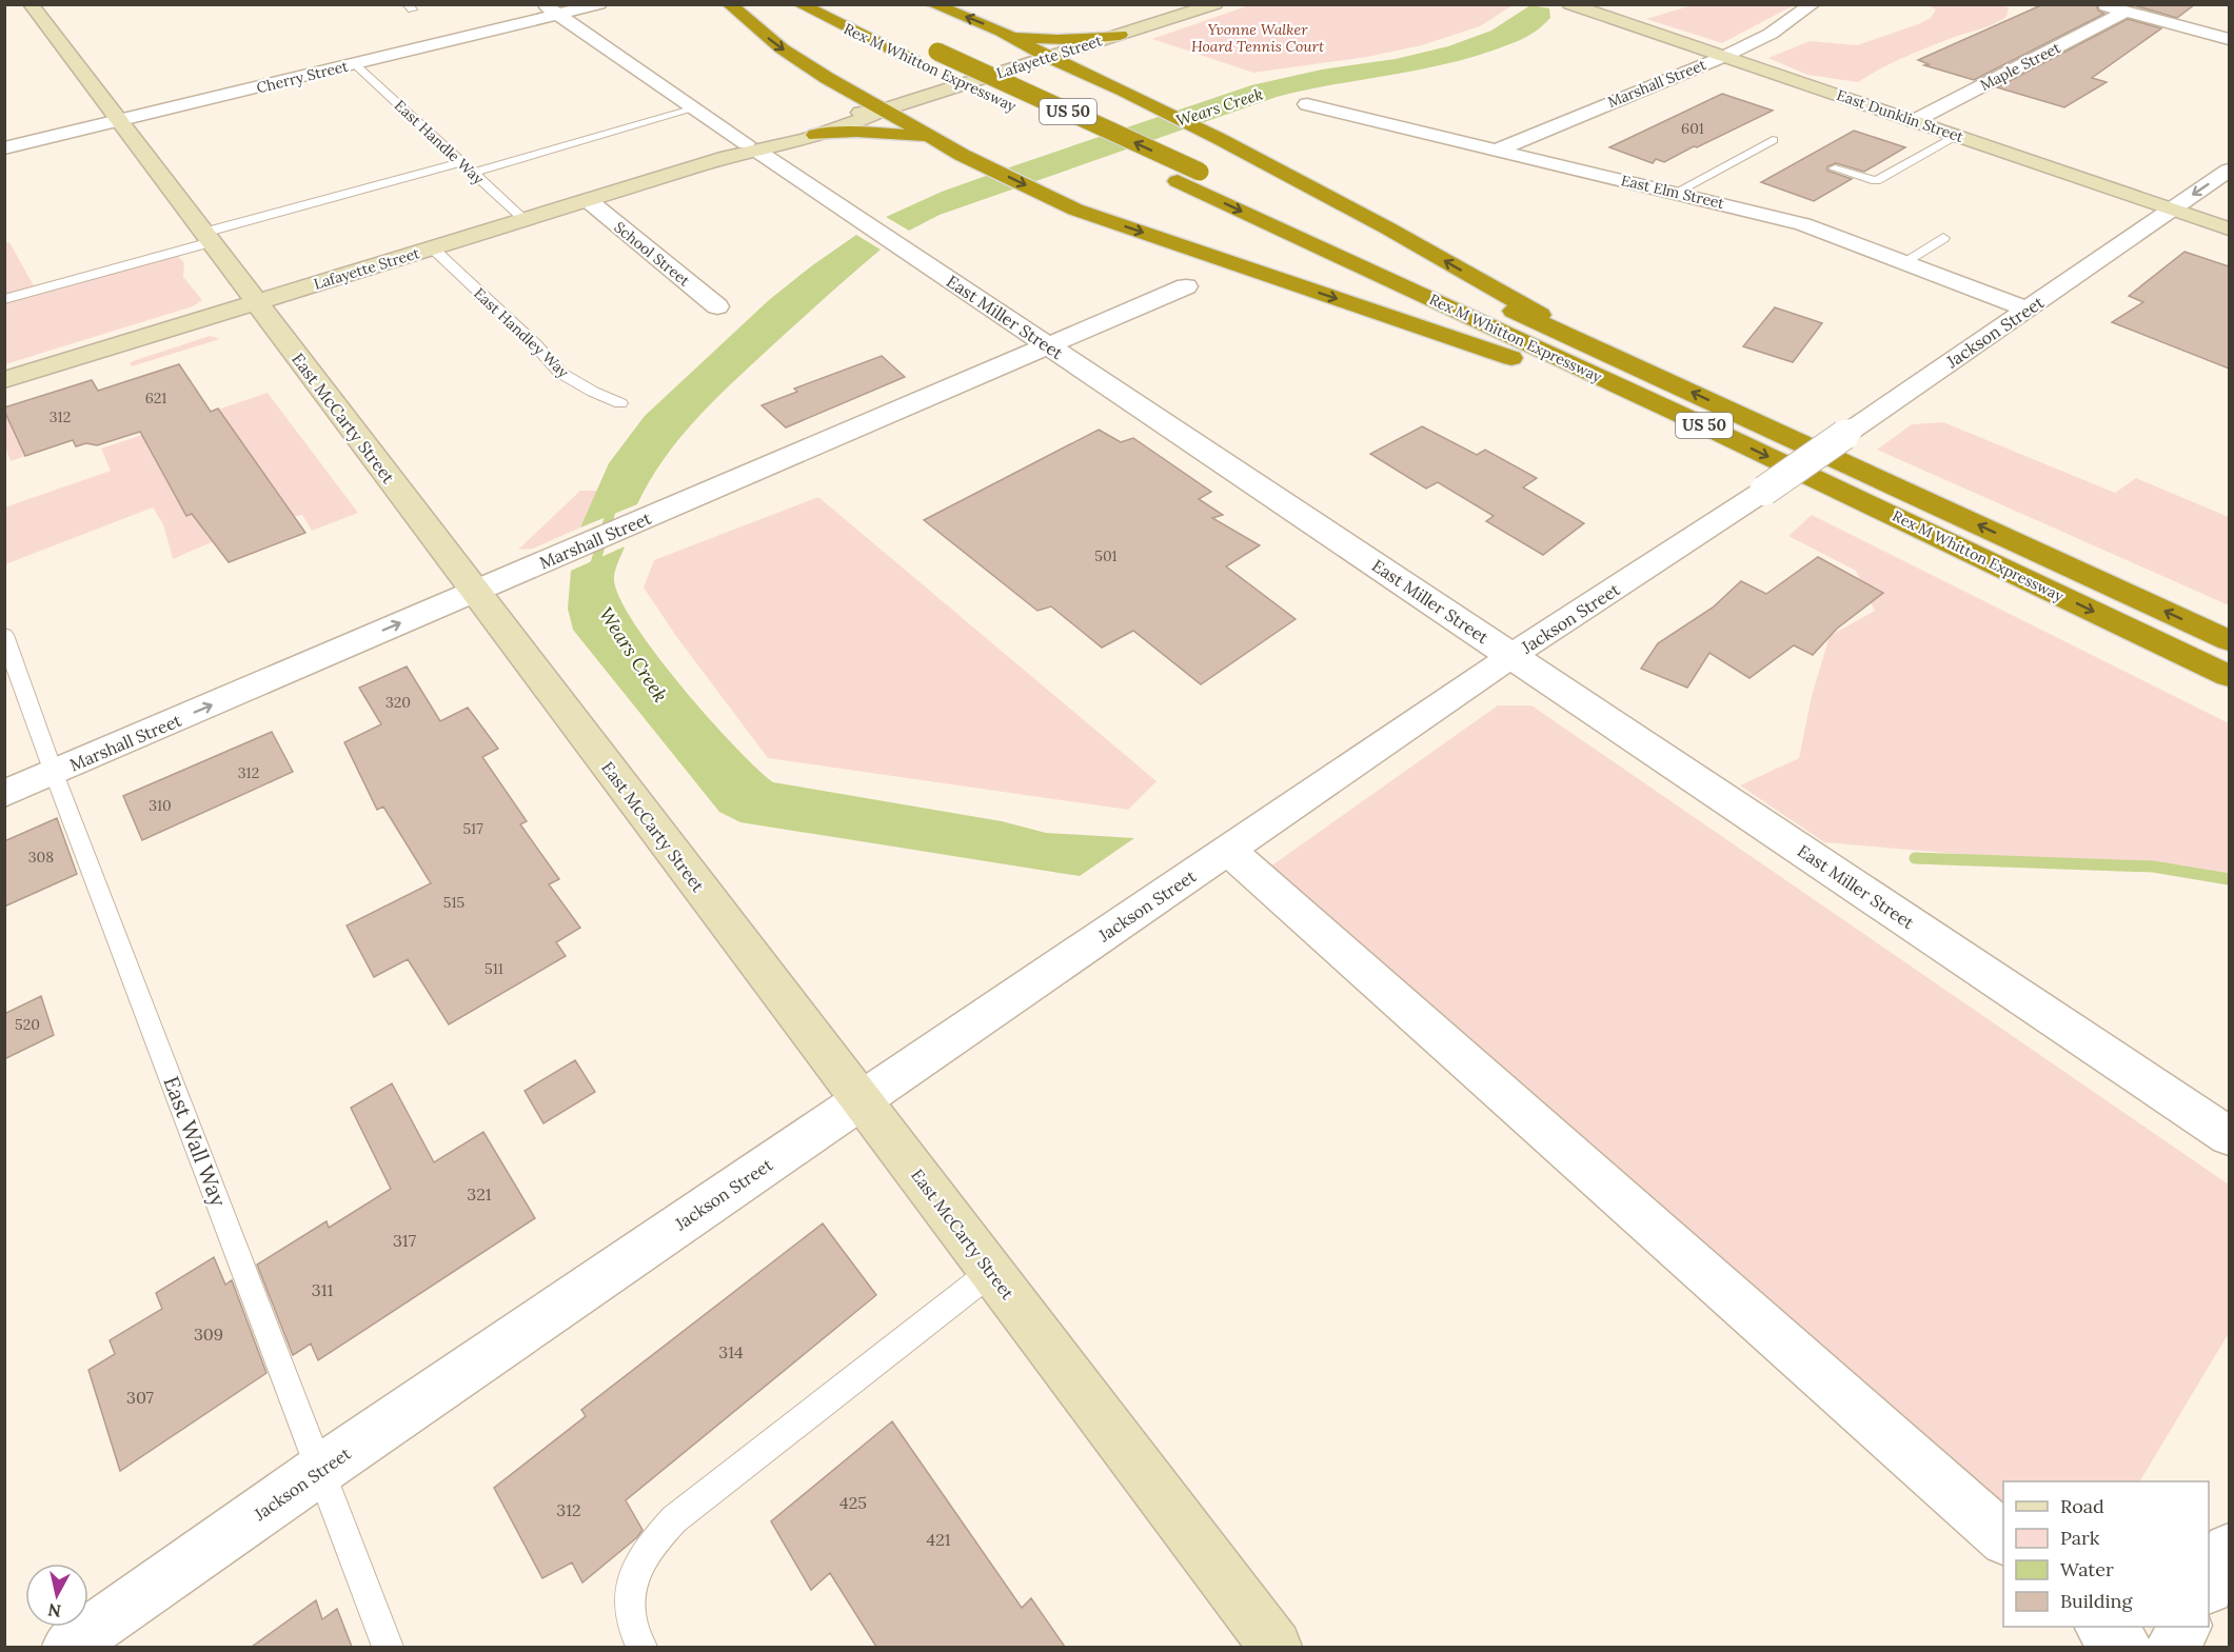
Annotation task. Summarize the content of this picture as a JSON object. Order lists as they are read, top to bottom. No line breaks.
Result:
{"streets":{"highway":["Rex M Whitton Expressway","US 50"],"main road":["Lafayette Street","East Dunklin Street","East McCarty Street"],"street":["Maple Street","Cherry Street","Marshall Street","East Elm Street","School Street","East Miller Street","Jackson Street"],"lane":["East Handle Way","East Handley Way","East Wall Way"]},"crossings":[["Lafayette Street","East Handle Way"],["Lafayette Street","School Street"],["Lafayette Street","East Miller Street"],["Lafayette Street","East Handley Way"],["Lafayette Street","East McCarty Street"],["Maple Street","East Dunklin Street"],["Cherry Street","East Handle Way"],["Cherry Street","East Miller Street"],["Cherry Street","East McCarty Street"],["Marshall Street","East Dunklin Street"],["Marshall Street","East Elm Street"],["Marshall Street","East Miller Street"],["Marshall Street","East McCarty Street"],["Marshall Street","East Wall Way"],["East Dunklin Street","Jackson Street"],["East Elm Street","Jackson Street"],["East Miller Street","Jackson Street"],["Jackson Street","East McCarty Street"],["Jackson Street","East Wall Way"]],"water":["Wears Creek"],"parks":["Yvonne Walker Hoard Tennis Court"],"house_numbers":["601","621","312","501","320","312","310","517","308","515","511","520","321","317","311","309","314","307","425","312","421"],"legend":["Road","Park","Water","Building"],"north":"bottom"}
